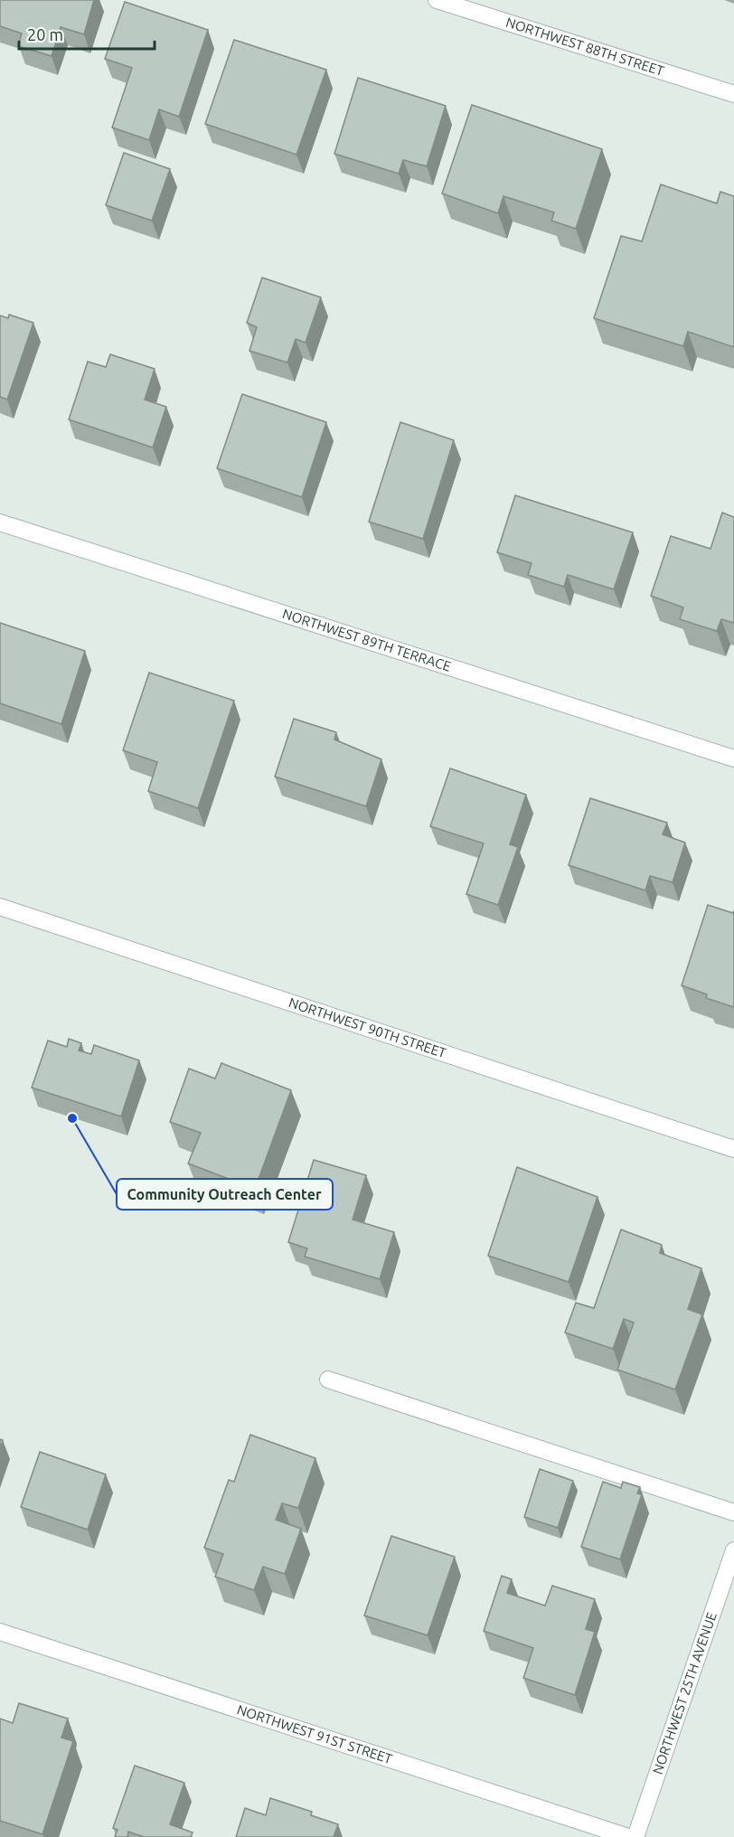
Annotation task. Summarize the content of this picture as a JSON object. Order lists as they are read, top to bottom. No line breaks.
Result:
{"streets":{"street":["NORTHWEST 88TH STREET","NORTHWEST 89TH TERRACE","NORTHWEST 90TH STREET","NORTHWEST 25TH AVENUE","NORTHWEST 91ST STREET"]},"places":["Community Outreach Center"],"scale_bar":"20 m"}
